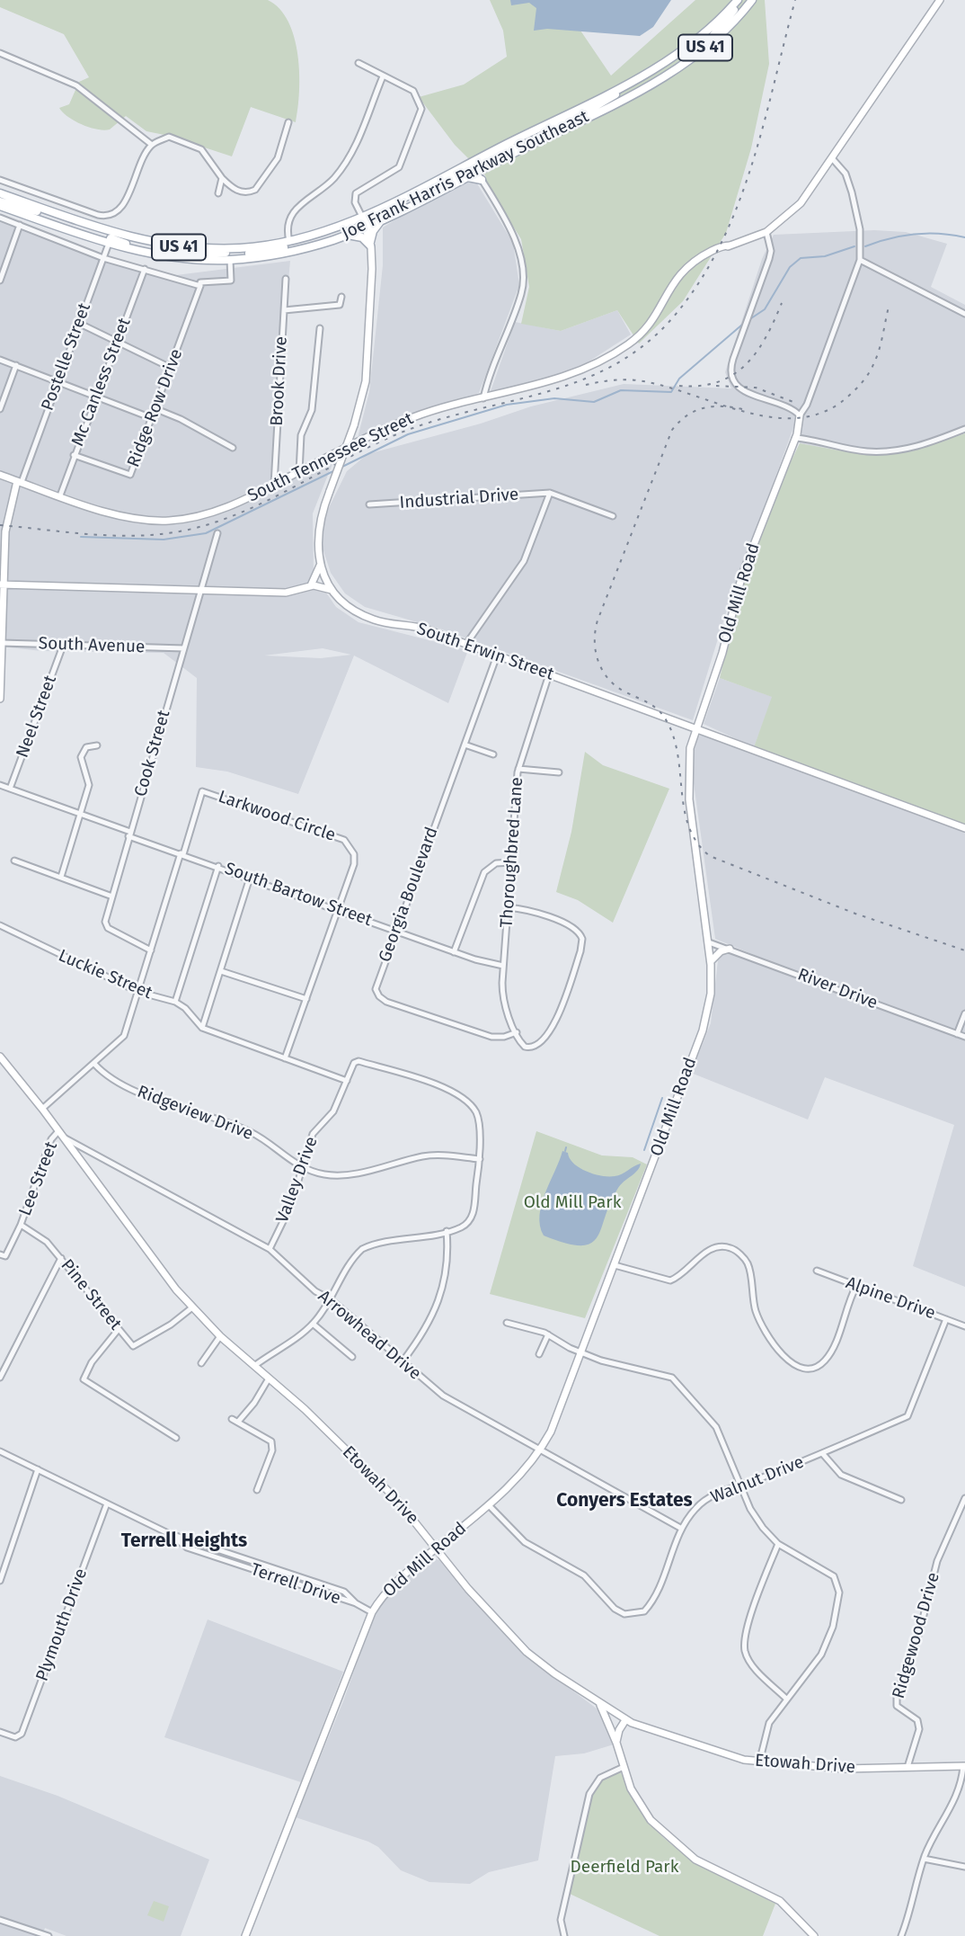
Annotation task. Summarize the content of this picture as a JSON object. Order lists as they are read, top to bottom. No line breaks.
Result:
{"streets":{"main road":["US 41","Joe Frank Harris Parkway Southeast"],"street":["Postelle Street","Brook Drive","Mc Canless Street","Ridge Row Drive","South Tennessee Street","Industrial Drive","Old Mill Road","South Avenue","South Erwin Street","Neel Street","Cook Street","Larkwood Circle","Thoroughbred Lane","South Bartow Street","Georgia Boulevard","Luckie Street","River Drive","Ridgeview Drive","Lee Street","Valley Drive","Pine Street","Alpine Drive","Arrowhead Drive","Walnut Drive","Etowah Drive","Terrell Drive","Plymouth Drive","Ridgewood Drive"]},"crossings":[["Joe Frank Harris Parkway Southeast","Postelle Street"],["Joe Frank Harris Parkway Southeast","South Erwin Street"],["Postelle Street","South Tennessee Street"],["Brook Drive","South Tennessee Street"],["Mc Canless Street","Ridge Row Drive"],["Mc Canless Street","South Tennessee Street"],["Industrial Drive","South Erwin Street"],["Old Mill Road","South Erwin Street"],["Old Mill Road","River Drive"],["Old Mill Road","Arrowhead Drive"],["Old Mill Road","Walnut Drive"],["Old Mill Road","Etowah Drive"],["Old Mill Road","Terrell Drive"],["South Avenue","Neel Street"],["South Avenue","Cook Street"],["South Erwin Street","Thoroughbred Lane"],["South Erwin Street","Georgia Boulevard"],["Neel Street","South Bartow Street"],["Cook Street","South Bartow Street"],["Larkwood Circle","South Bartow Street"],["Larkwood Circle","Luckie Street"],["Thoroughbred Lane","South Bartow Street"],["Thoroughbred Lane","Georgia Boulevard"],["South Bartow Street","Georgia Boulevard"],["Luckie Street","Valley Drive"],["Ridgeview Drive","Valley Drive"],["Lee Street","Pine Street"],["Lee Street","Etowah Drive"],["Valley Drive","Arrowhead Drive"],["Pine Street","Etowah Drive"],["Alpine Drive","Walnut Drive"],["Arrowhead Drive","Walnut Drive"],["Arrowhead Drive","Etowah Drive"],["Etowah Drive","Ridgewood Drive"],["Terrell Drive","Plymouth Drive"]],"districts":["Conyers Estates","Terrell Heights"],"parks":["Old Mill Park","Deerfield Park"]}
